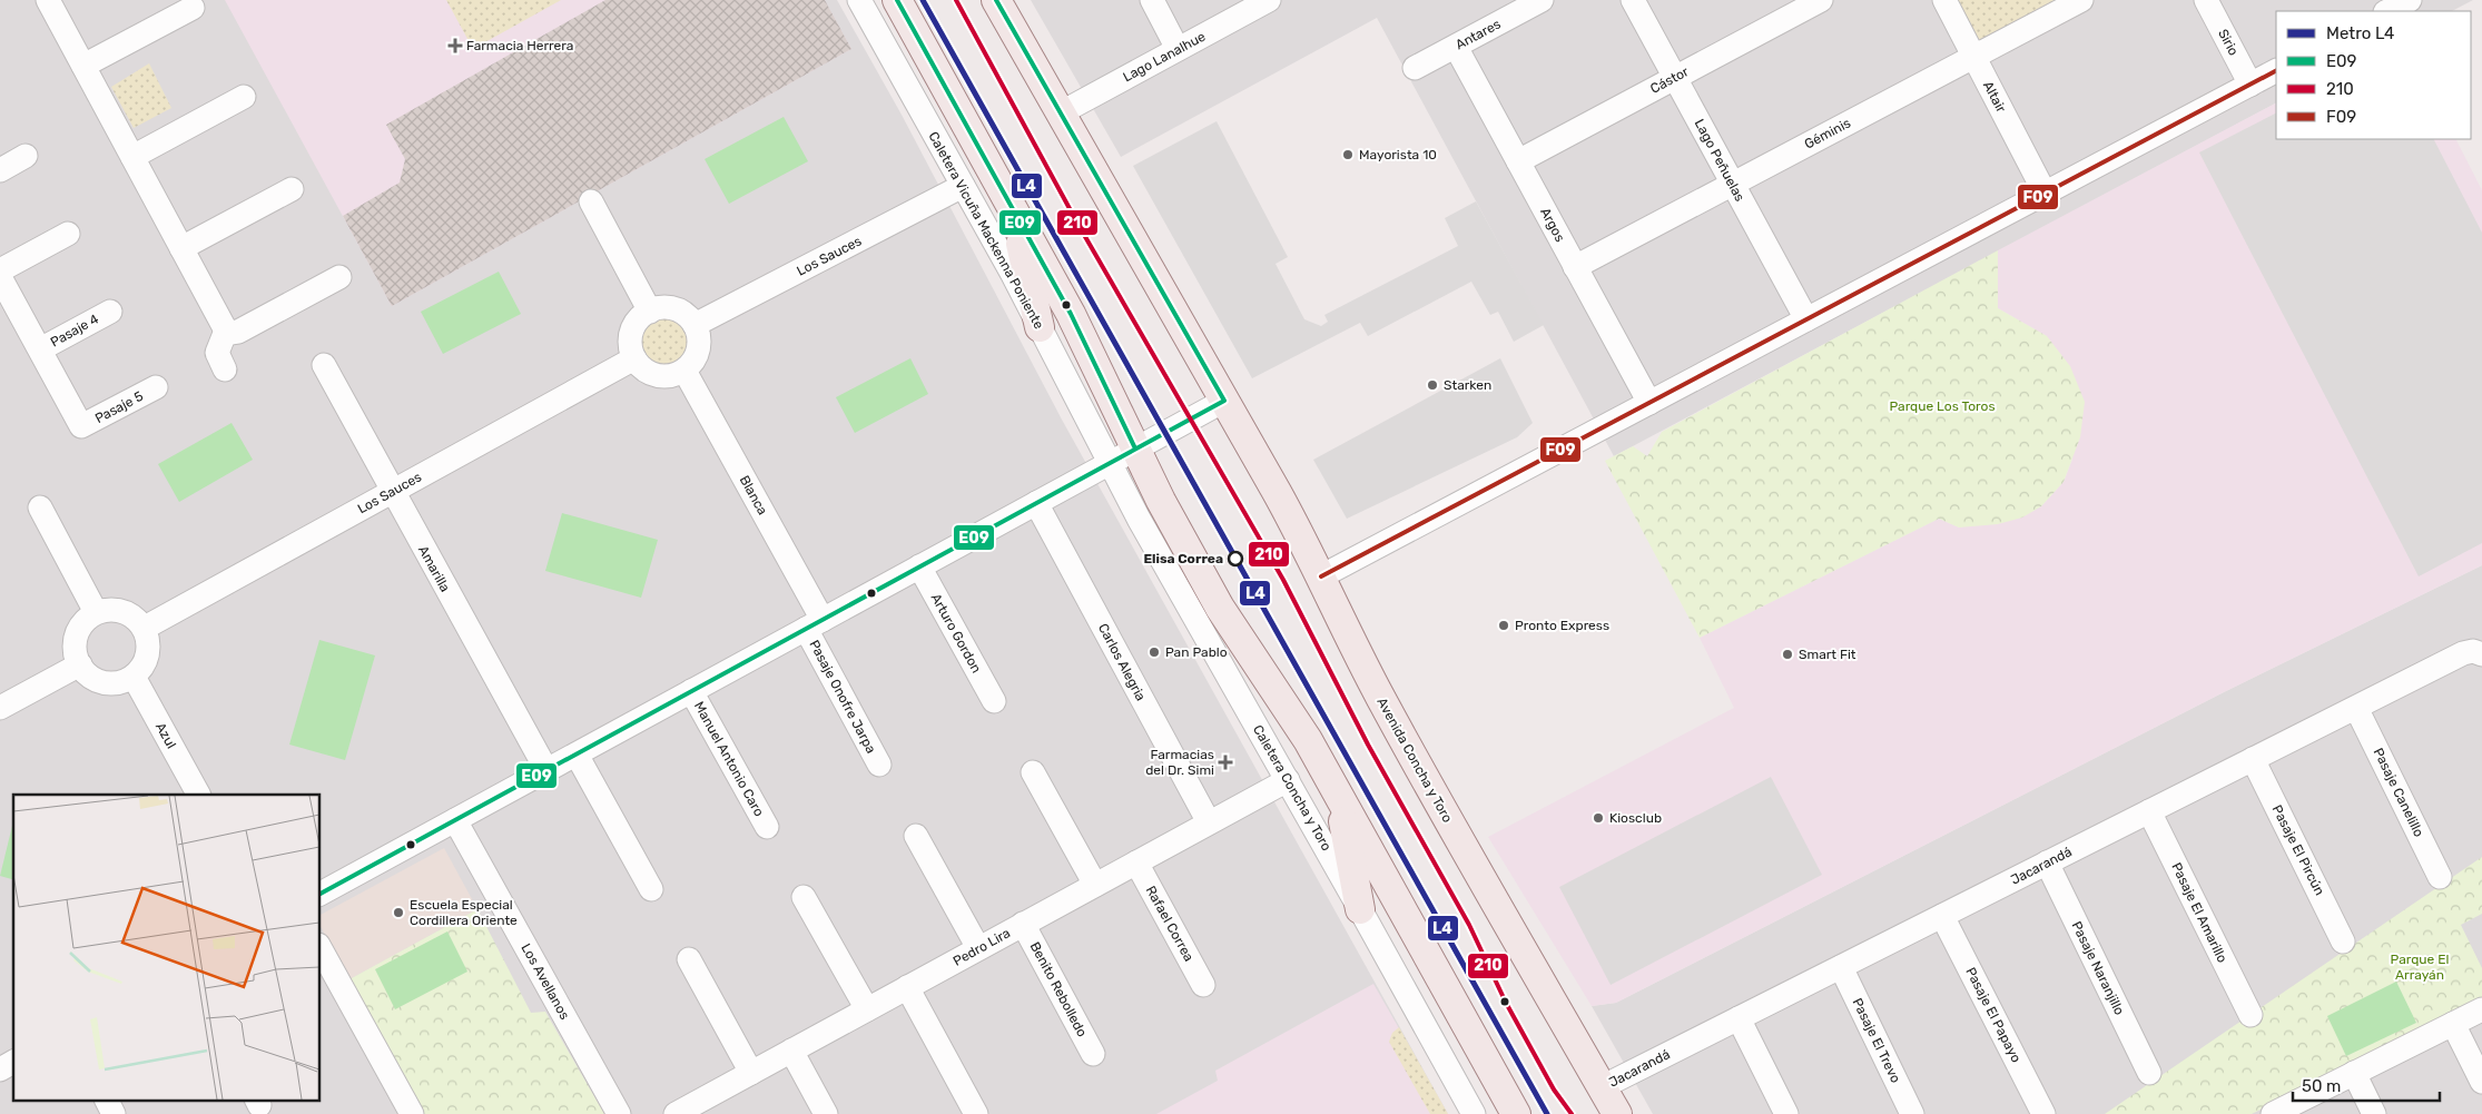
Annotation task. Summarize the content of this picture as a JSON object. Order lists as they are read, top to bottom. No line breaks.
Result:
{"streets":{"main road":["Avenida Concha y Toro"],"street":["Antares","Sirio","Lago Lanalhue","Cástor","Altair","Géminis","Lago Peñuelas","Argos","Caletera Vicuña Mackenna Poniente","Los Sauces","Pasaje 4","Pasaje 5","Blanca","Amarilla","Arturo Gordon","Carlos Alegria","Pasaje Onofre Jarpa","Azul","Manuel Antonio Caro","Caletera Concha y Toro","Pasaje Canelillo","Pasaje El Pircún","Jacarandá","Pasaje El Amarillo","Rafael Correa","Pedro Lira","Pasaje Naranjillo","Los Avellanos","Benito Rebolledo","Pasaje El Papayo","Pasaje El Trevo"]},"crossings":[["Antares","Argos"],["Lago Lanalhue","Avenida Concha y Toro"],["Cástor","Lago Peñuelas"],["Cástor","Argos"],["Altair","Géminis"],["Géminis","Lago Peñuelas"],["Géminis","Argos"],["Caletera Vicuña Mackenna Poniente","Los Sauces"],["Caletera Vicuña Mackenna Poniente","Caletera Concha y Toro"],["Los Sauces","Blanca"],["Los Sauces","Amarilla"],["Los Sauces","Azul"],["Pasaje 4","Pasaje 5"],["Blanca","Pasaje Onofre Jarpa"],["Carlos Alegria","Pedro Lira"],["Avenida Concha y Toro","Jacarandá"],["Caletera Concha y Toro","Pedro Lira"],["Pasaje Canelillo","Jacarandá"],["Pasaje El Pircún","Jacarandá"],["Jacarandá","Pasaje El Amarillo"],["Jacarandá","Pasaje Naranjillo"],["Jacarandá","Pasaje El Papayo"],["Jacarandá","Pasaje El Trevo"],["Rafael Correa","Pedro Lira"],["Pedro Lira","Benito Rebolledo"]],"parks":["Parque Los Toros","Parque El Arrayán"],"places":{"health":["Farmacia Herrera","Farmacias del Dr. Simi"],"other":["Mayorista 10","Starken","Elisa Correa","Pronto Express","Pan Pablo","Smart Fit","Kiosclub","Escuela Especial Cordillera Oriente"]},"lines":["metro line L4","transit line E09","transit line 210","transit line F09"],"legend":["Metro L4","E09","210","F09"],"scale_bar":"50 m"}
